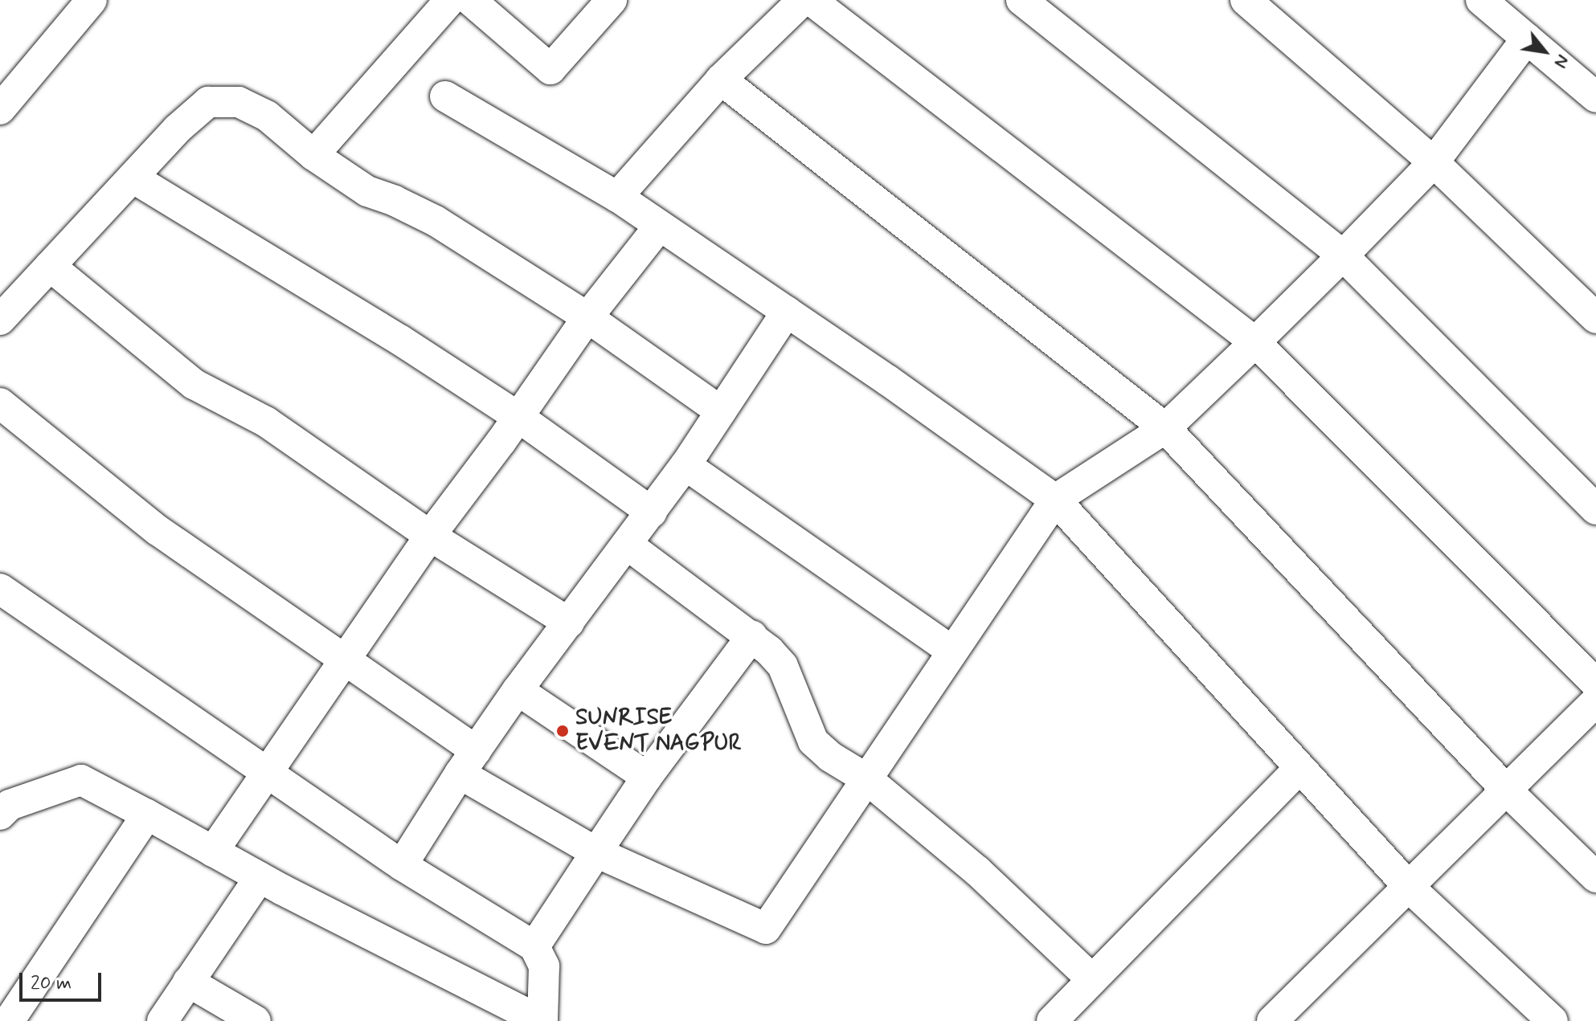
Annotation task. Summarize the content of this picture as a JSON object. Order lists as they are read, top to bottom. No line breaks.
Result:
{"places":["SUNRISE EVENT NAGPUR"],"scale_bar":"20 m","north":"bottom right"}
